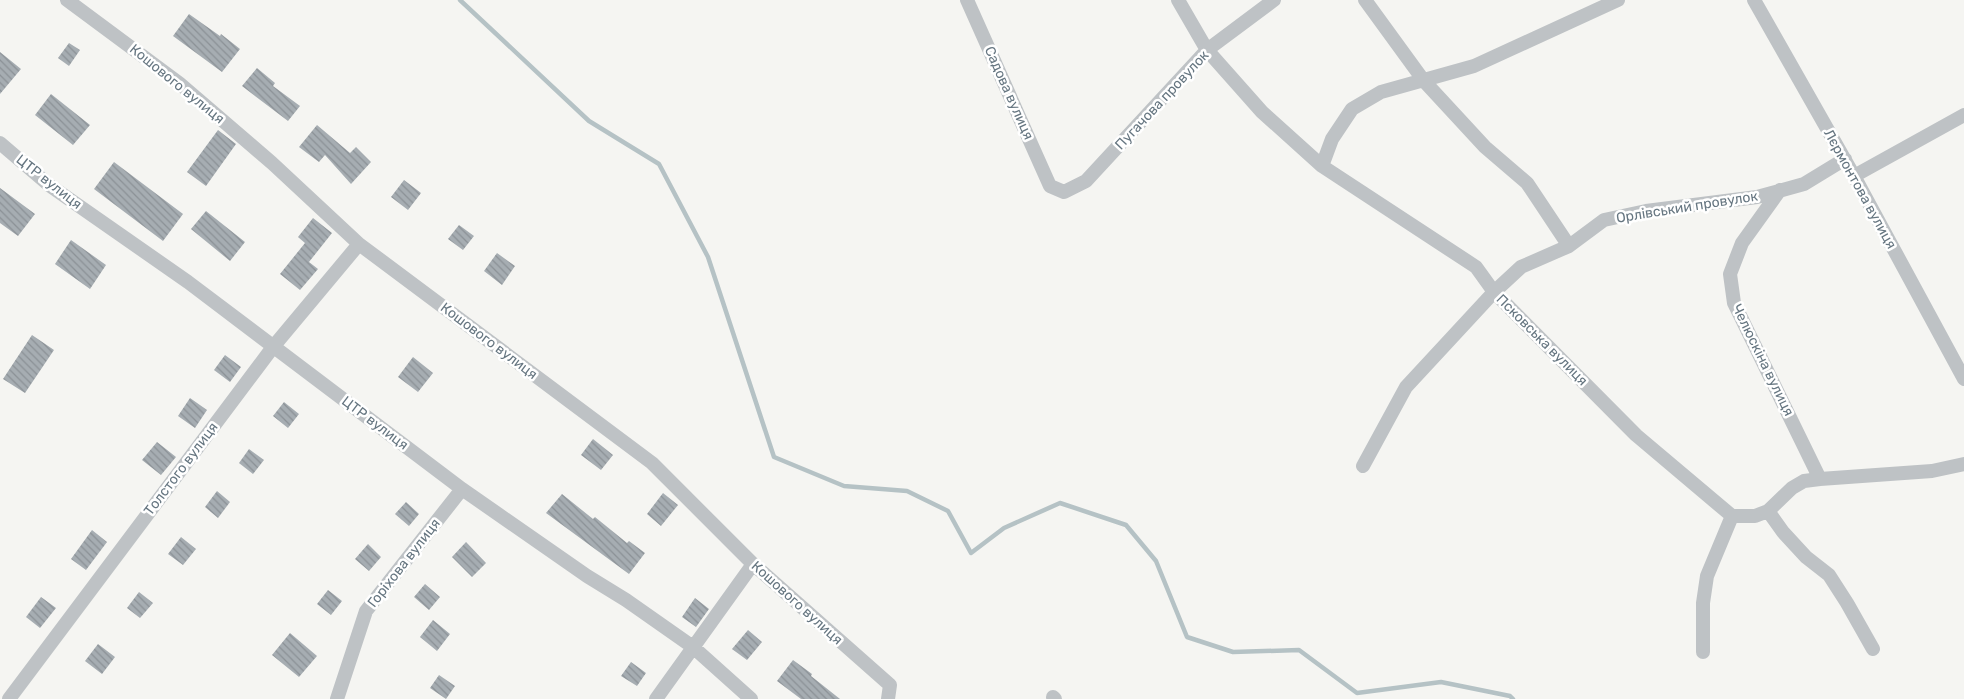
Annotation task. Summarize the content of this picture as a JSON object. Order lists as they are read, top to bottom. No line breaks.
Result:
{"streets":{"street":["Кошового вулиця","Садова вулиця","Пугачова провулок","ЦТР вулиця","Лєрмонтова вулиця","Орлівський провулок","Псковська вулиця","Челюскіна вулиця","Толстого вулиця","Горіхова вулиця"]},"crossings":[["Кошового вулиця","Толстого вулиця"],["Садова вулиця","Пугачова провулок"],["Пугачова провулок","Псковська вулиця"],["ЦТР вулиця","Толстого вулиця"],["ЦТР вулиця","Горіхова вулиця"],["Лєрмонтова вулиця","Орлівський провулок"],["Орлівський провулок","Псковська вулиця"],["Орлівський провулок","Челюскіна вулиця"]]}
